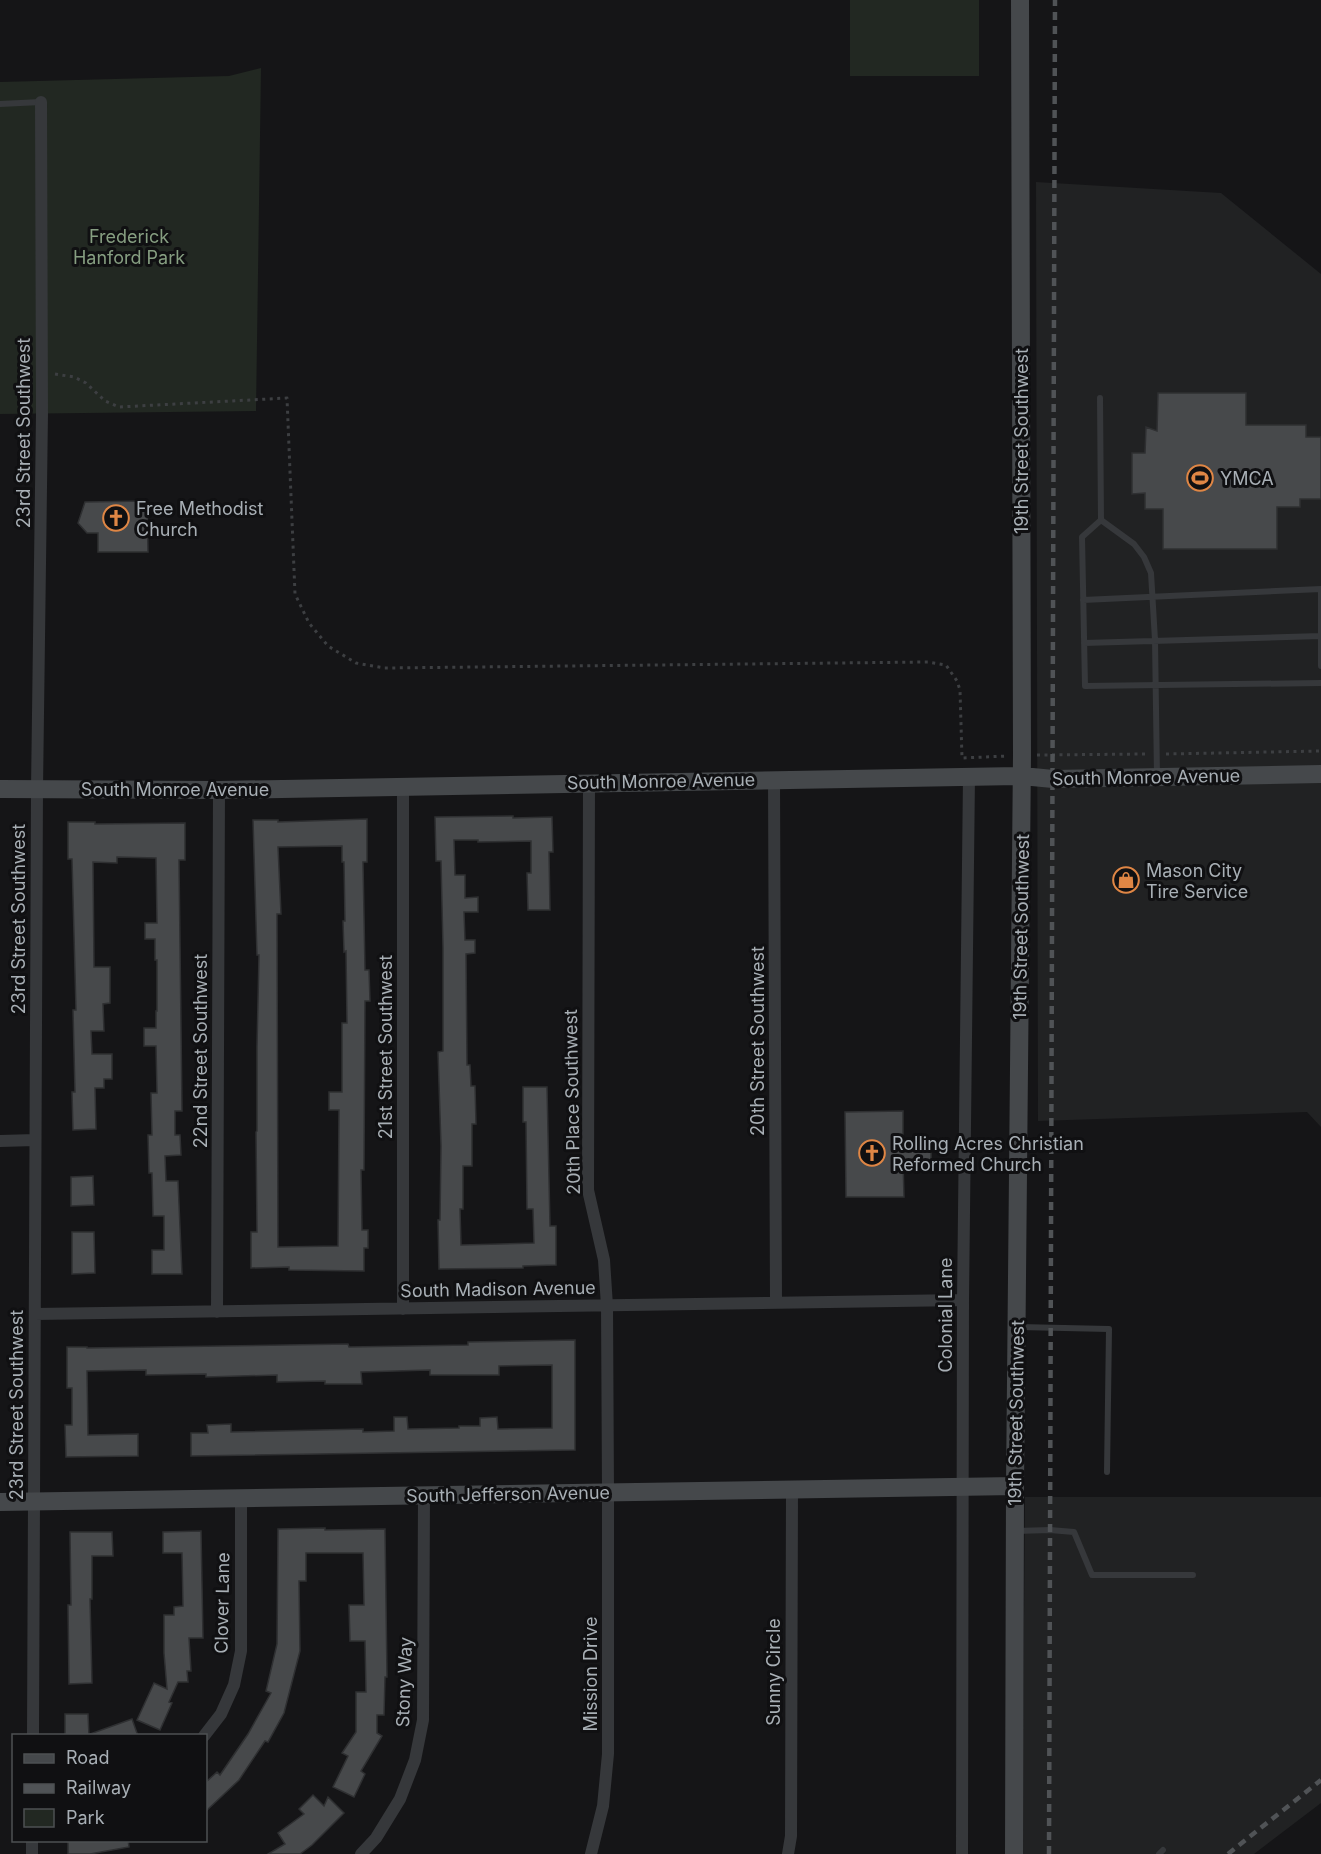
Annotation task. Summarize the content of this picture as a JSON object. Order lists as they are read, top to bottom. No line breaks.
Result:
{"streets":{"main road":["19th Street Southwest","South Monroe Avenue","South Jefferson Avenue"],"street":["23rd Street Southwest","20th Street Southwest","21st Street Southwest","22nd Street Southwest","20th Place Southwest","South Madison Avenue","Colonial Lane","Clover Lane","Sunny Circle","Mission Drive","Stony Way"]},"crossings":[["23rd Street Southwest","South Monroe Avenue"],["23rd Street Southwest","South Madison Avenue"],["23rd Street Southwest","South Jefferson Avenue"],["19th Street Southwest","South Monroe Avenue"],["19th Street Southwest","South Jefferson Avenue"],["South Monroe Avenue","20th Street Southwest"],["South Monroe Avenue","21st Street Southwest"],["South Monroe Avenue","22nd Street Southwest"],["South Monroe Avenue","20th Place Southwest"],["South Monroe Avenue","Colonial Lane"],["20th Street Southwest","South Madison Avenue"],["21st Street Southwest","South Madison Avenue"],["22nd Street Southwest","South Madison Avenue"],["20th Place Southwest","South Madison Avenue"],["20th Place Southwest","South Jefferson Avenue"],["20th Place Southwest","Mission Drive"],["South Madison Avenue","Colonial Lane"],["Colonial Lane","South Jefferson Avenue"],["South Jefferson Avenue","Clover Lane"],["South Jefferson Avenue","Sunny Circle"],["South Jefferson Avenue","Mission Drive"],["South Jefferson Avenue","Stony Way"]],"parks":["Frederick Hanford Park"],"places":{"sports":["YMCA"],"church":["Free Methodist Church","Rolling Acres Christian Reformed Church"],"shop":["Mason City Tire Service"]},"legend":["Road","Railway","Park"]}
